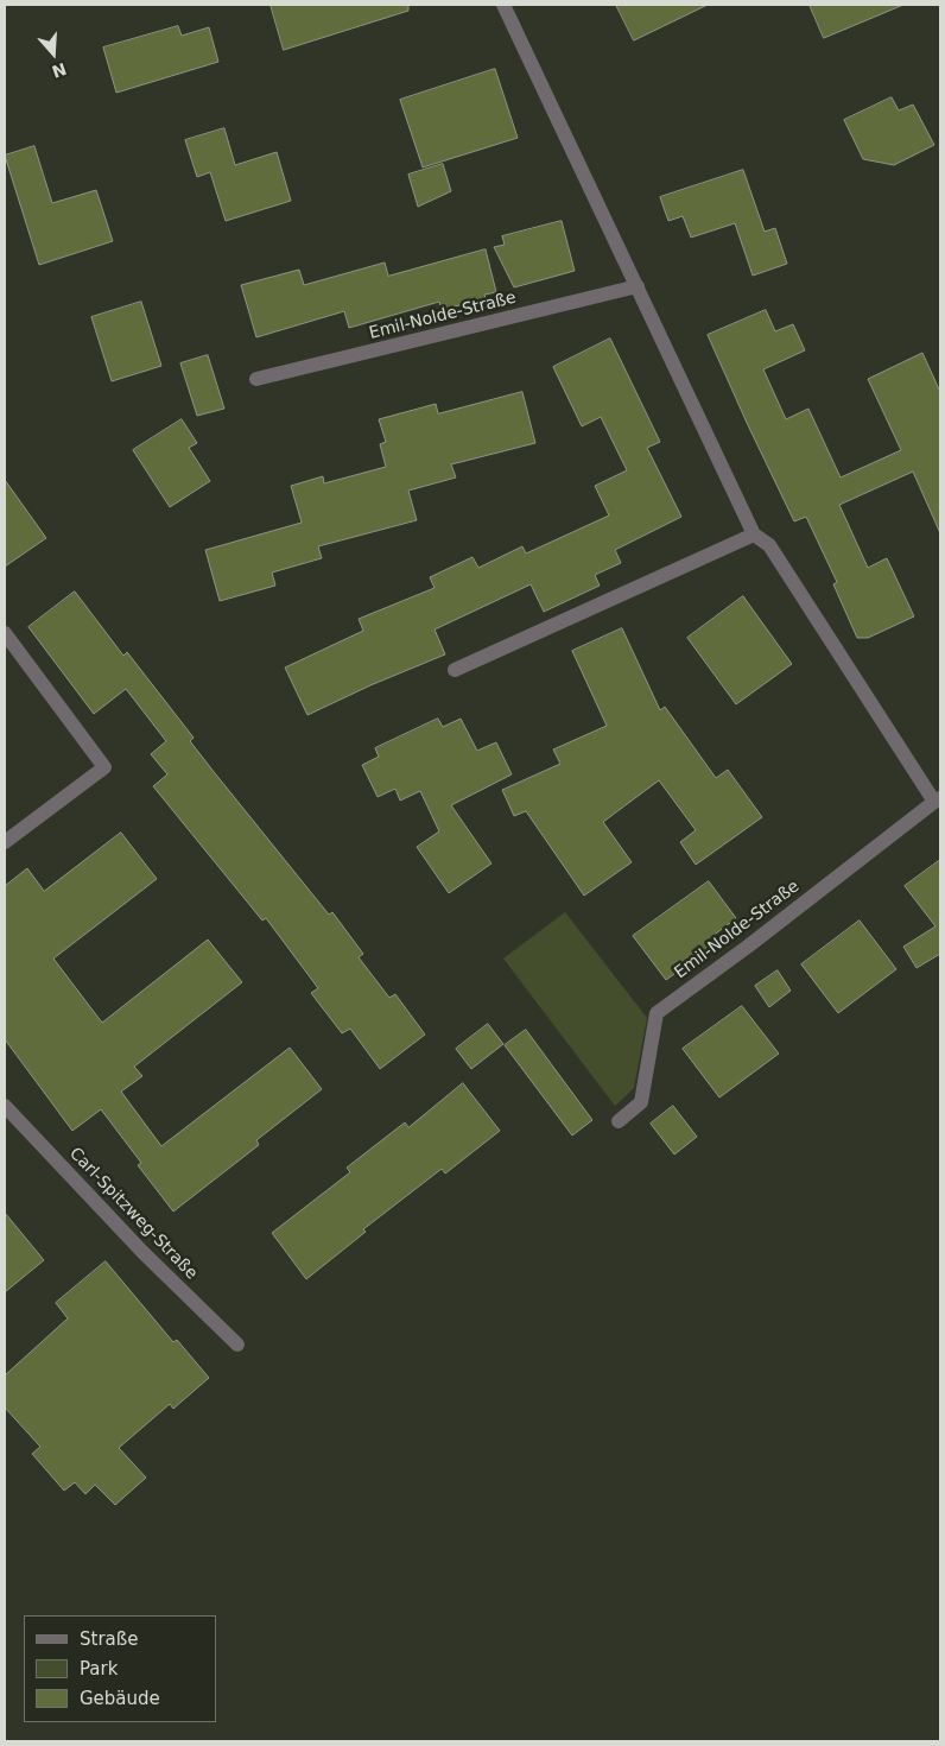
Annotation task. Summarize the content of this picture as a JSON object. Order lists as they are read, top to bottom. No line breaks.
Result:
{"streets":{"street":["Emil-Nolde-Straße","Carl-Spitzweg-Straße"]},"legend":["Straße","Park","Gebäude"],"north":"bottom"}
